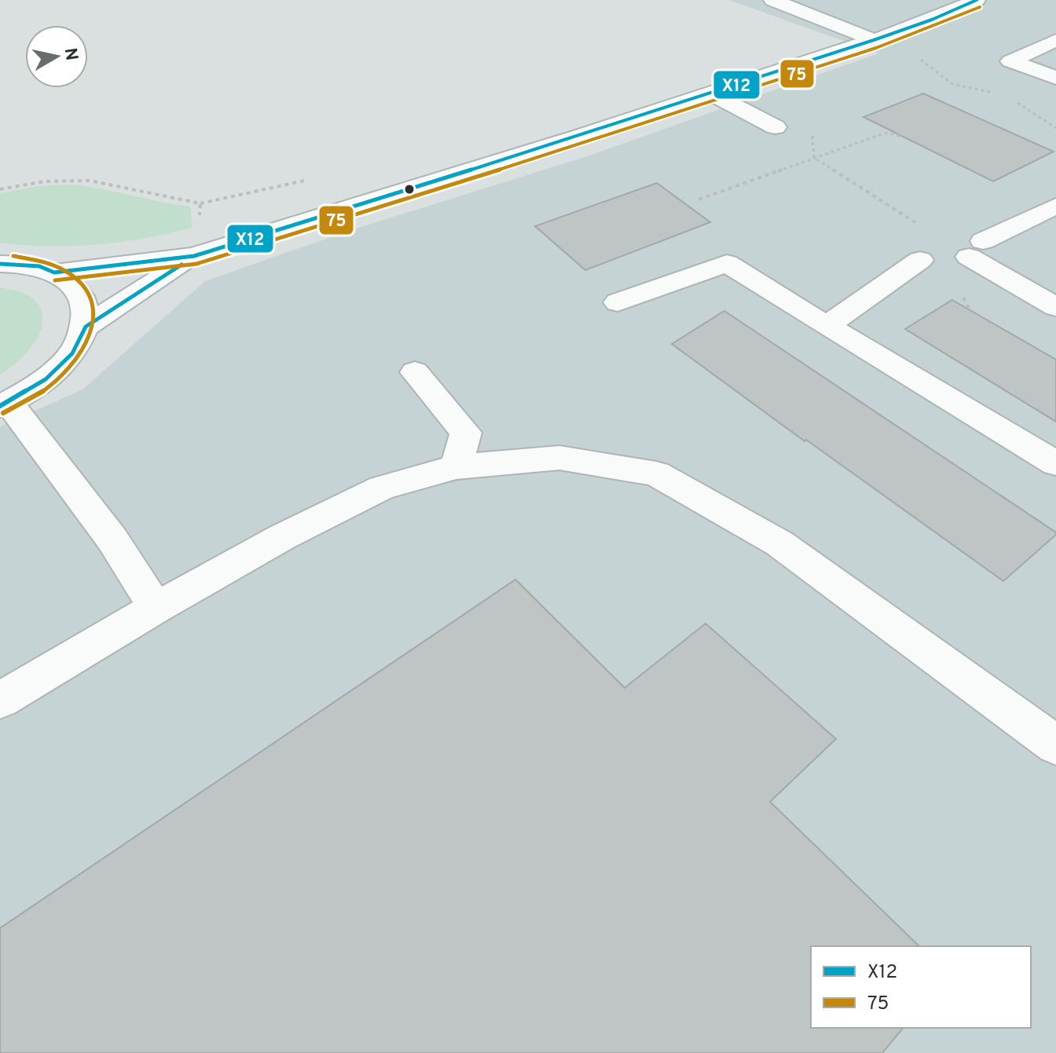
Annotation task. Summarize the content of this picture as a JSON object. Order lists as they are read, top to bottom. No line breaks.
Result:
{"lines":["transit line X12","transit line 75"],"legend":["X12","75"],"north":"right"}
